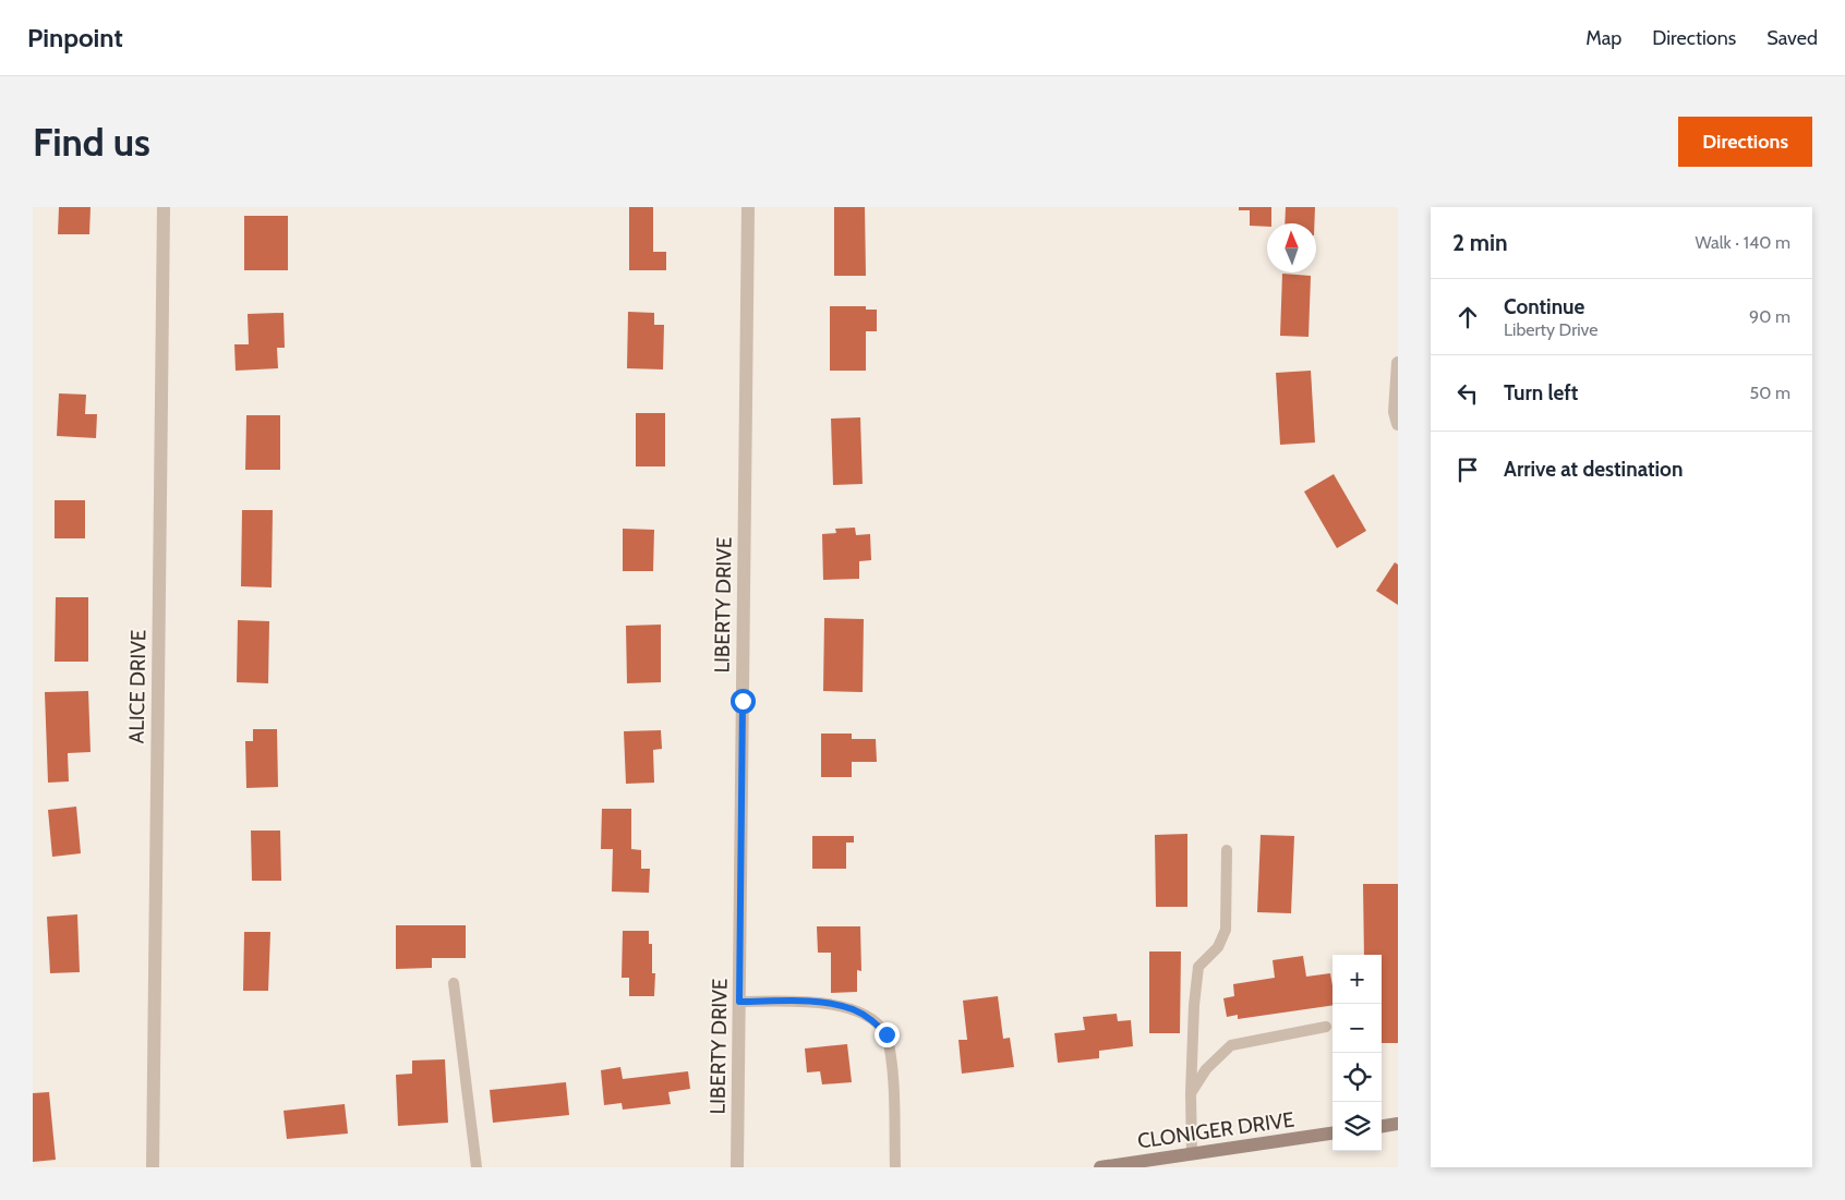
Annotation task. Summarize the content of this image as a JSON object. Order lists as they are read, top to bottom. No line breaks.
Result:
{"streets":{"main road":["CLONIGER DRIVE"],"street":["LIBERTY DRIVE","ALICE DRIVE"]},"north":"top","page":{"header":"Pinpoint","nav":["Map","Directions","Saved"],"buttons":"Directions","title":"Find us","heading":["2 min","Walk · 140 m"],"list":[["Continue","Liberty Drive","90 m"],["Turn left","50 m"],"Arrive at destination"],"map_buttons":["+","−"]}}
